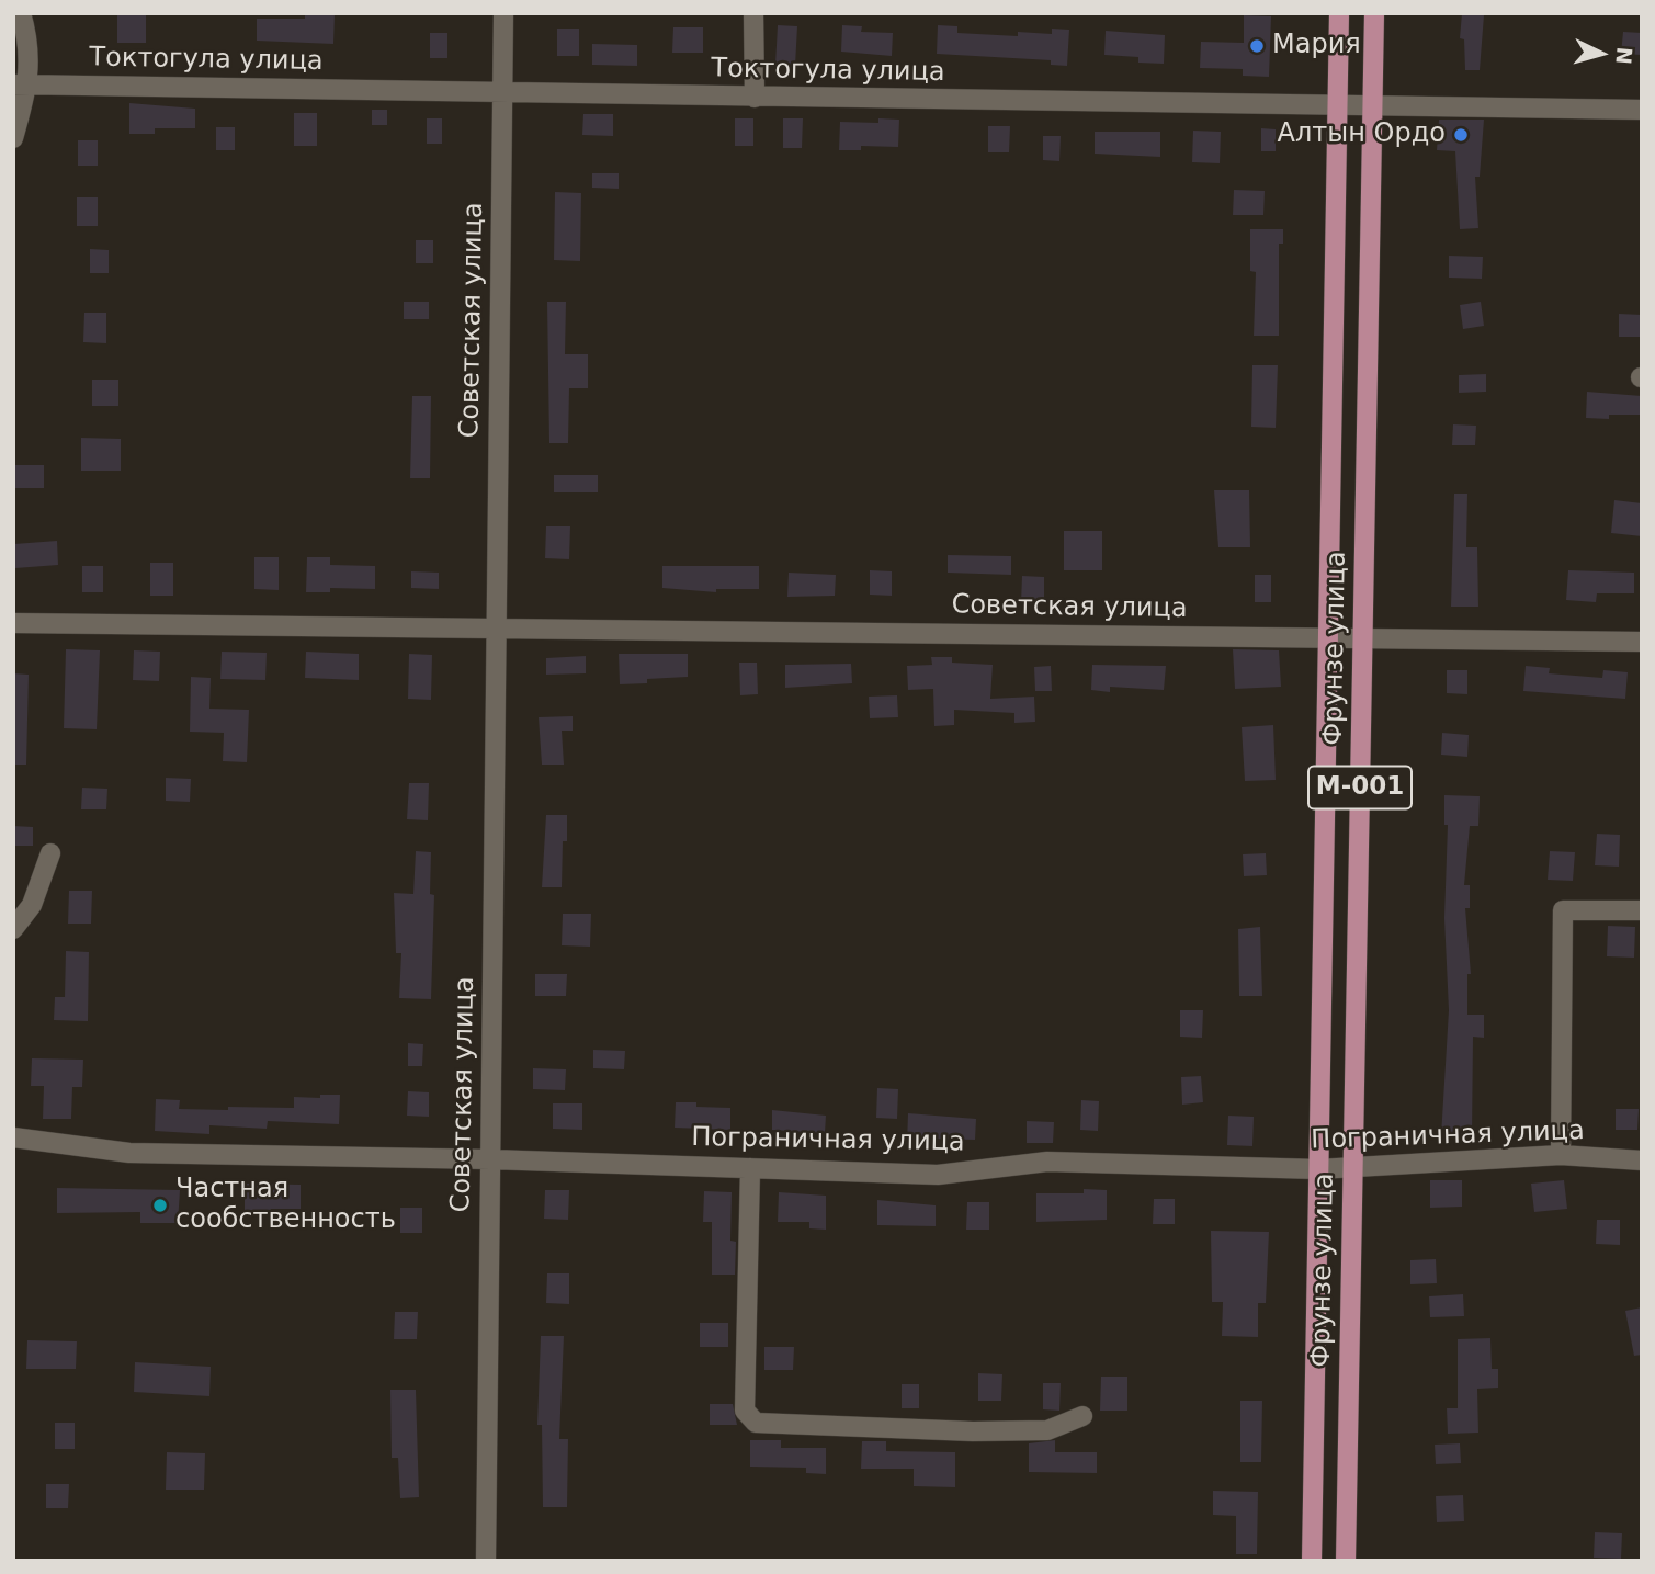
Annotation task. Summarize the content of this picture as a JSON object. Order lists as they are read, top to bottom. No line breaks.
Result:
{"streets":{"main road":["Фрунзе улица","M-001"],"street":["Токтогула улица","Советская улица","Пограничная улица"]},"crossings":[["Токтогула улица","Советская улица"],["Токтогула улица","Фрунзе улица"],["Советская улица","Фрунзе улица"],["Советская улица","Пограничная улица"],["Фрунзе улица","Пограничная улица"]],"places":["Мария","Алтын Ордо","Частная сообственность"],"north":"right"}
